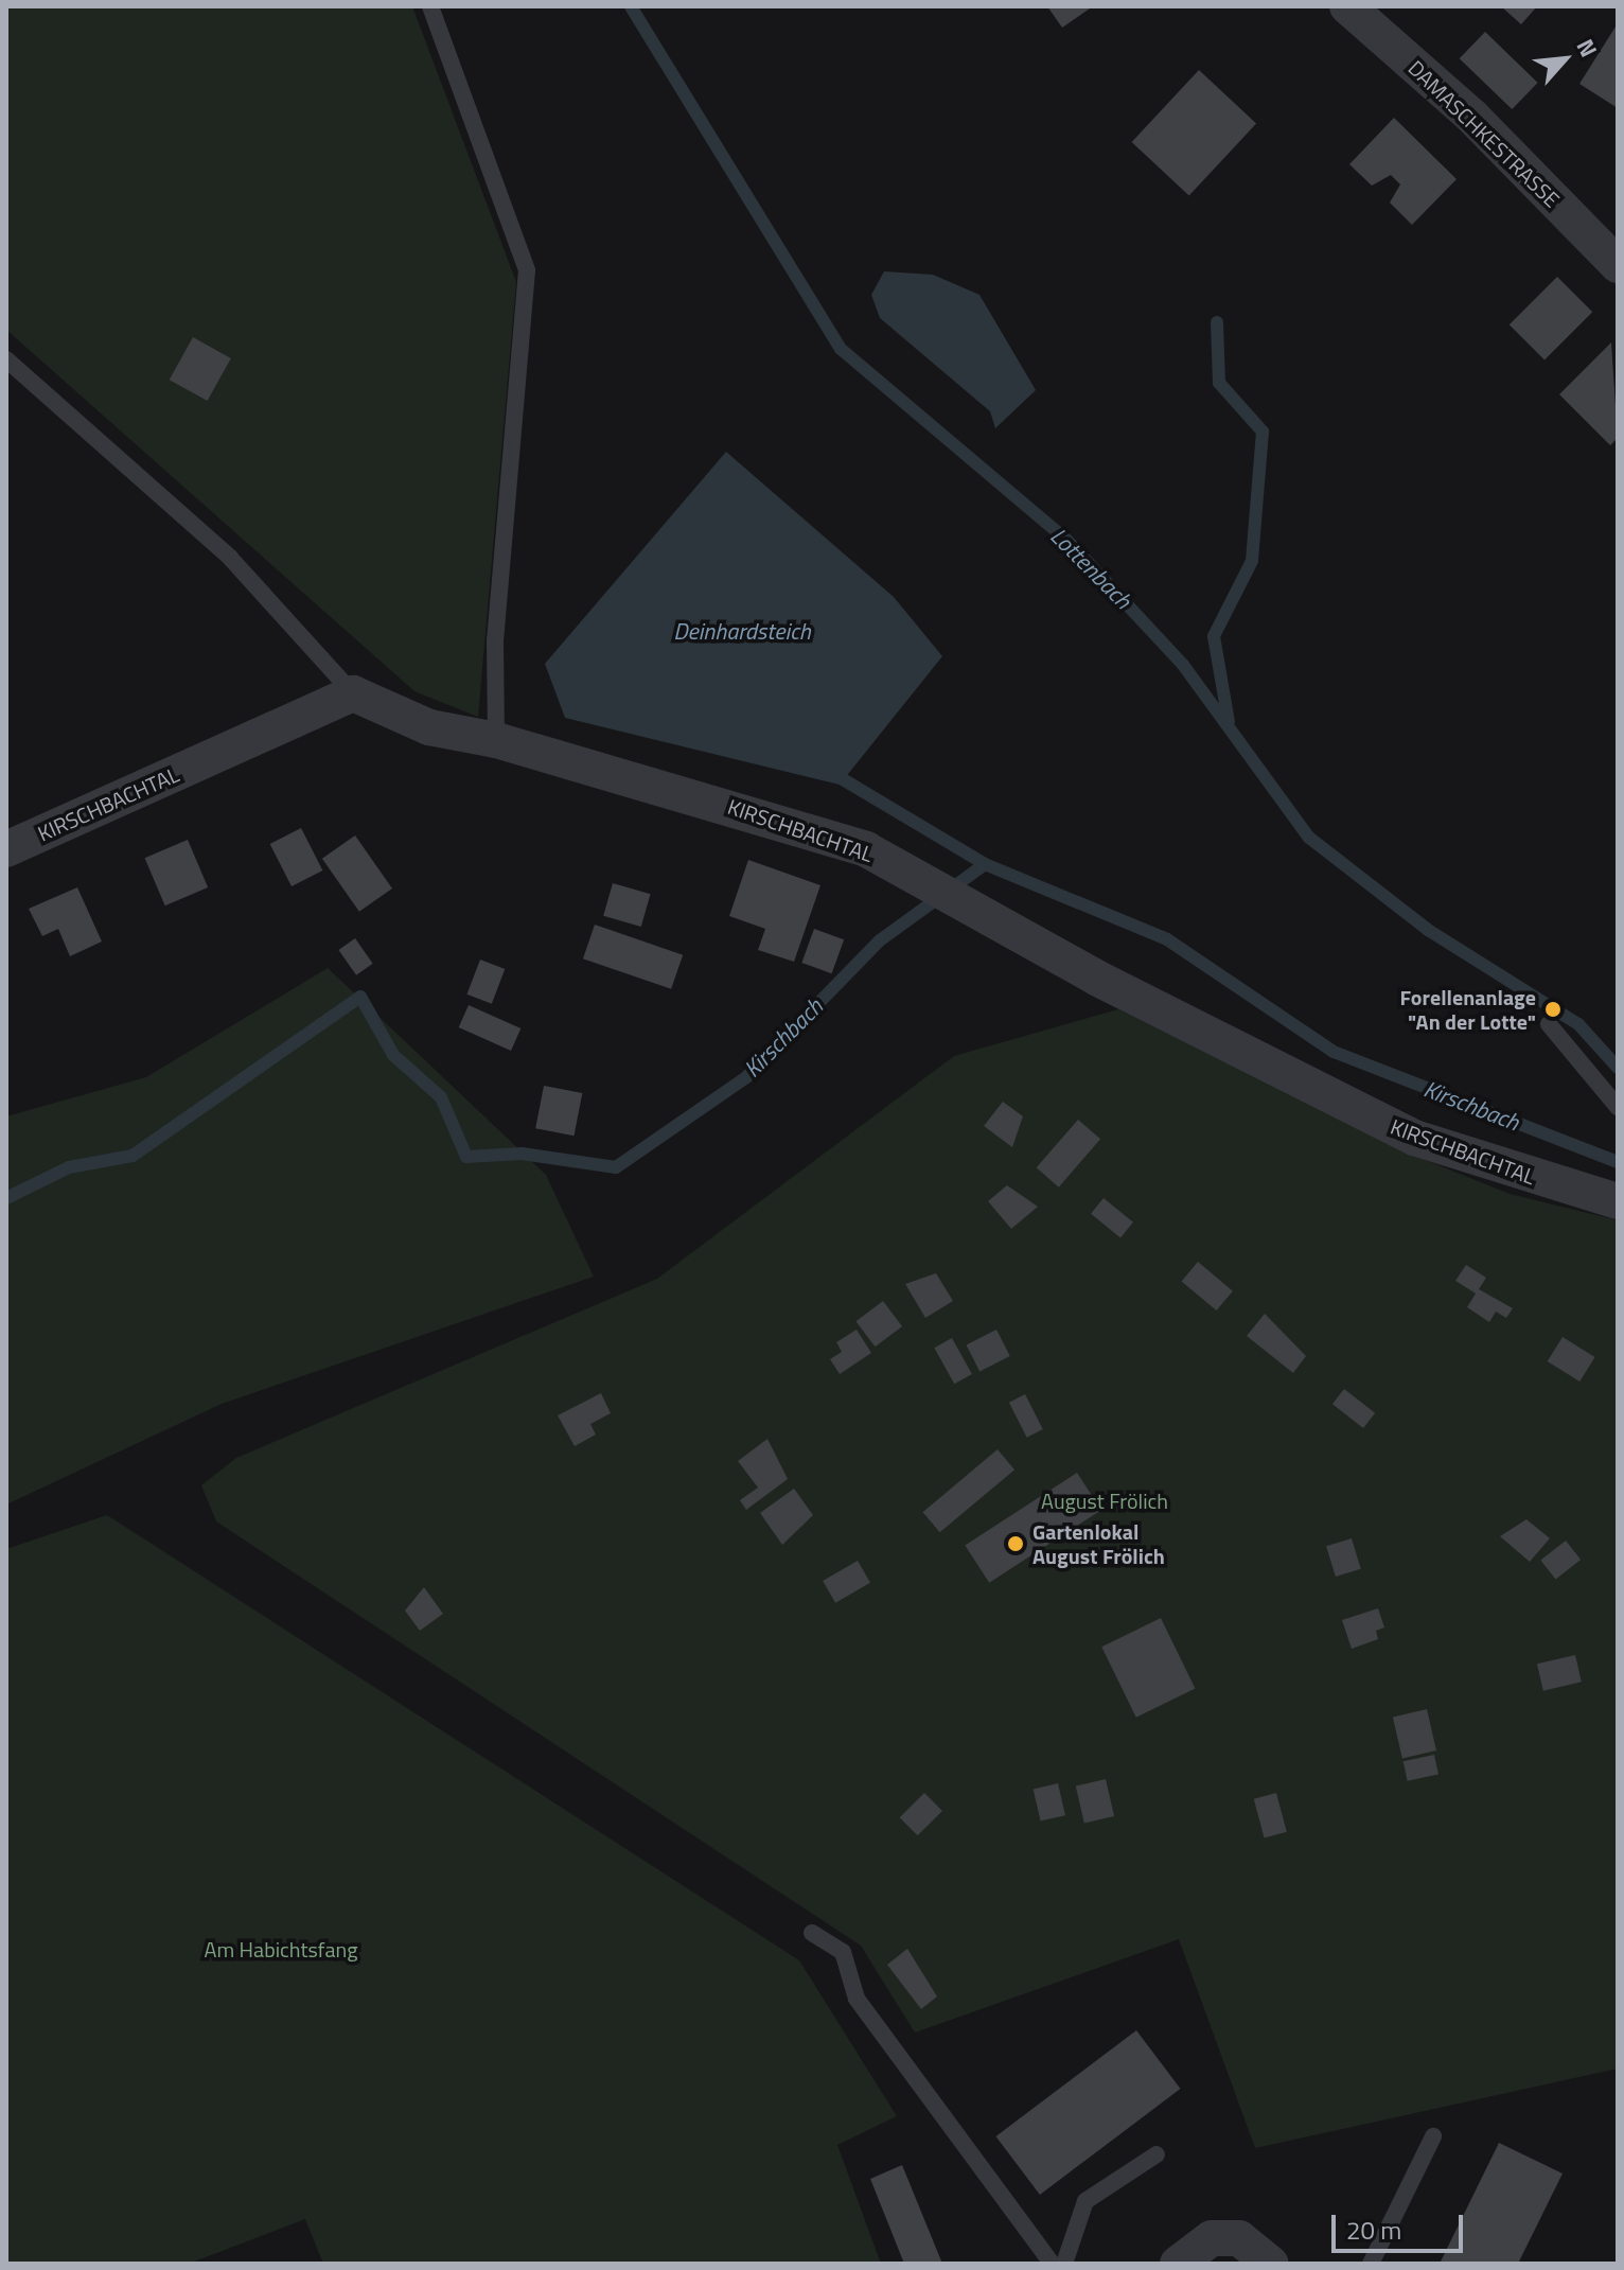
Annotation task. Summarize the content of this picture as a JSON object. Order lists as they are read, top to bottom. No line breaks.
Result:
{"streets":{"street":["DAMASCHKESTRASSE","KIRSCHBACHTAL"]},"water":["Lottenbach","Deinhardsteich","Kirschbach"],"parks":["August Frölich","Am Habichtsfang"],"places":["Forellenanlage \"An der Lotte\"","Gartenlokal August Frölich"],"scale_bar":"20 m","north":"top right"}
